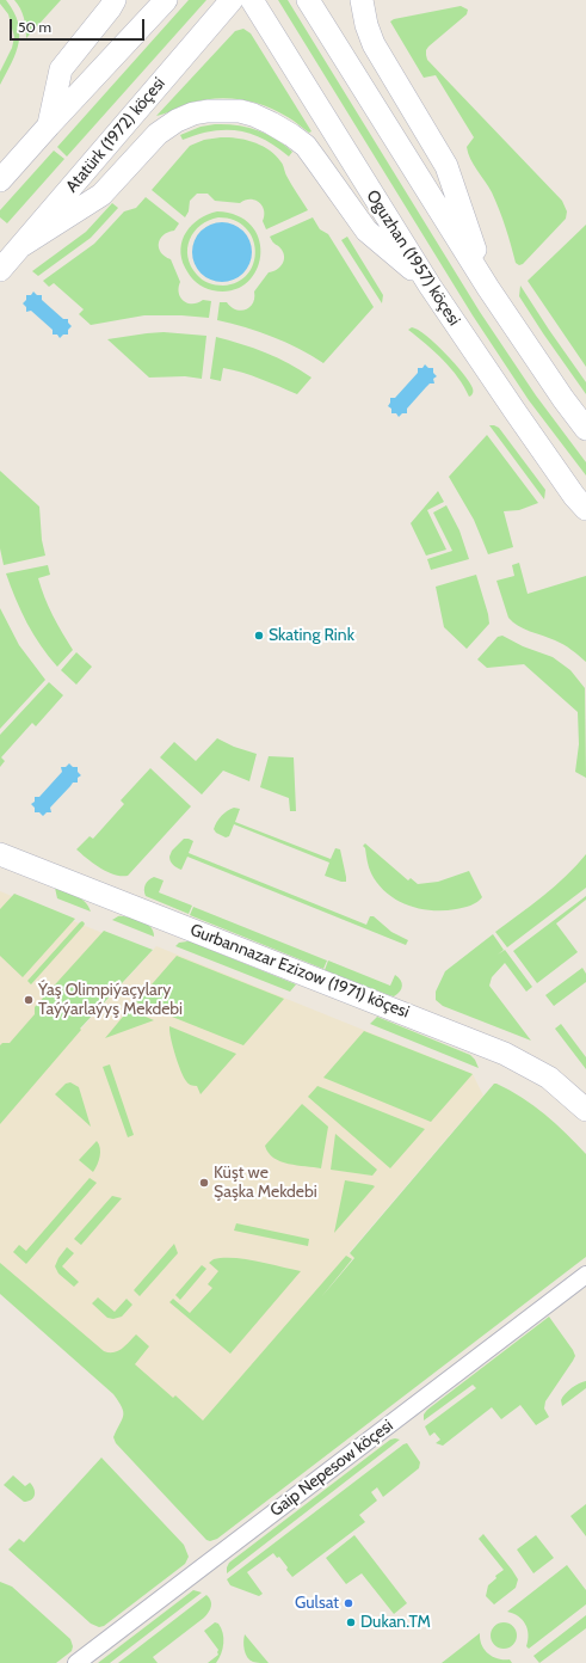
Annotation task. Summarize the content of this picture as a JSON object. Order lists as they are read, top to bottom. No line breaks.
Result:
{"streets":{"main road":["Atatürk (1972) köçesi","Oguzhan (1957) köçesi","Gurbannazar Ezizow (1971) köçesi"],"street":["Gaip Nepesow köçesi"]},"places":["Skating Rink","Ýaş Olimpiýaçylary Taýýarlaýyş Mekdebi","Küşt we Şaşka Mekdebi","Gulsat","Dukan.TM"],"scale_bar":"50 m"}
